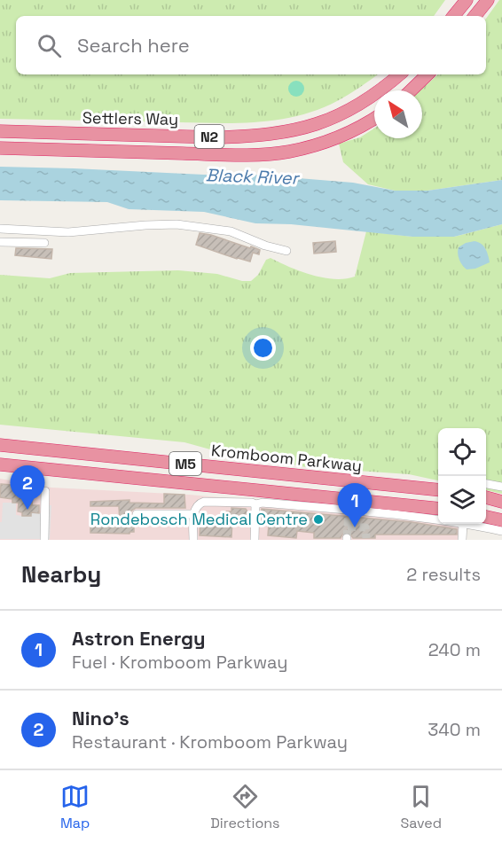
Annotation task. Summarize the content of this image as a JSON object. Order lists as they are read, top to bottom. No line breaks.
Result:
{"streets":{"highway":["Settlers Way","N2","Kromboom Parkway","M5"]},"water":["Black River"],"places":["Rondebosch Medical Centre"],"north":"top left","page":{"search":"Search here","pins":["2","1"],"heading":["Nearby","2 results"],"list":[{"mark":"1","name":"Astron Energy","note":"Fuel · Kromboom Parkway","value":"240 m"},{"mark":"2","name":"Nino's","note":"Restaurant · Kromboom Parkway","value":"340 m"}],"nav":["Map","Directions","Saved"]}}
